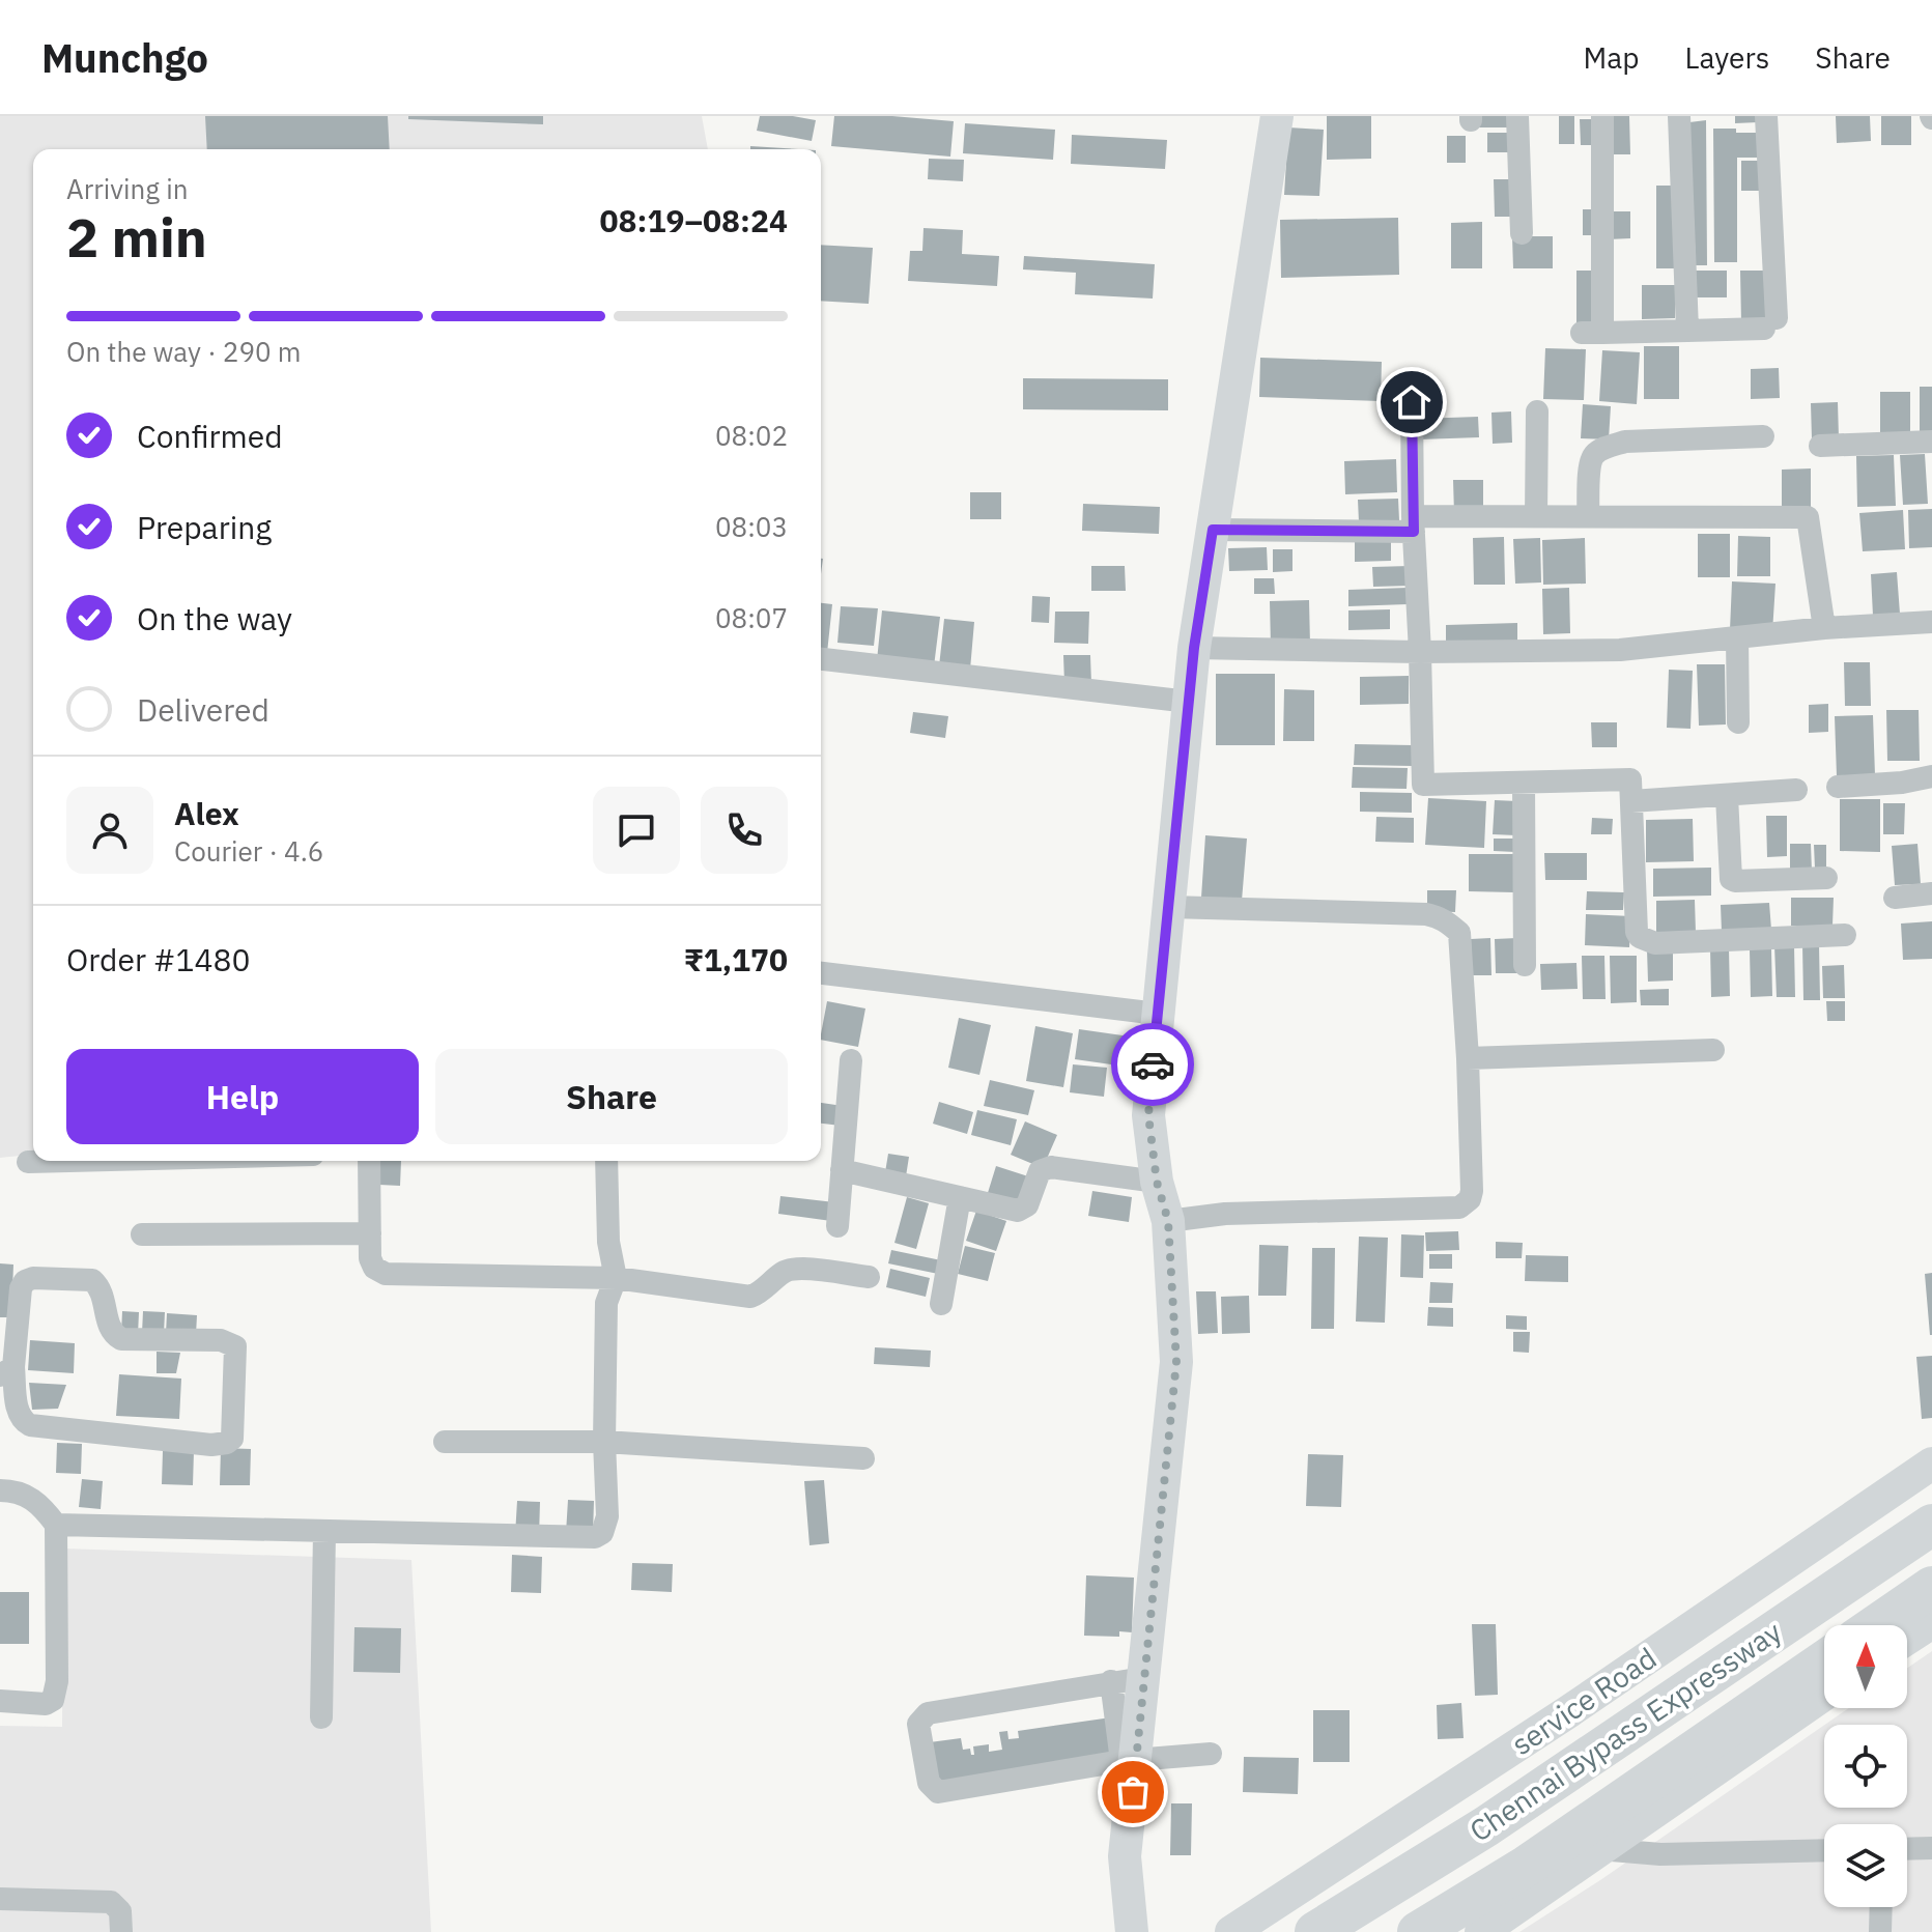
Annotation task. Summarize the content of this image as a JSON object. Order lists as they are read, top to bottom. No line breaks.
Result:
{"streets":{"highway":["Chennai Bypass Expressway"],"street":["service Road"]},"north":"top","page":{"header":"Munchgo","nav":["Map","Layers","Share"],"heading":["2 min","Arriving in","08:19–08:24"],"panel":["Alex","Courier · 4.6","Order #1480","₹1,170"],"bar":"On the way · 290 m","list":[["Confirmed","08:02"],["Preparing","08:03"],["On the way","08:07"],"Delivered"],"buttons":["Help","Share"]}}
